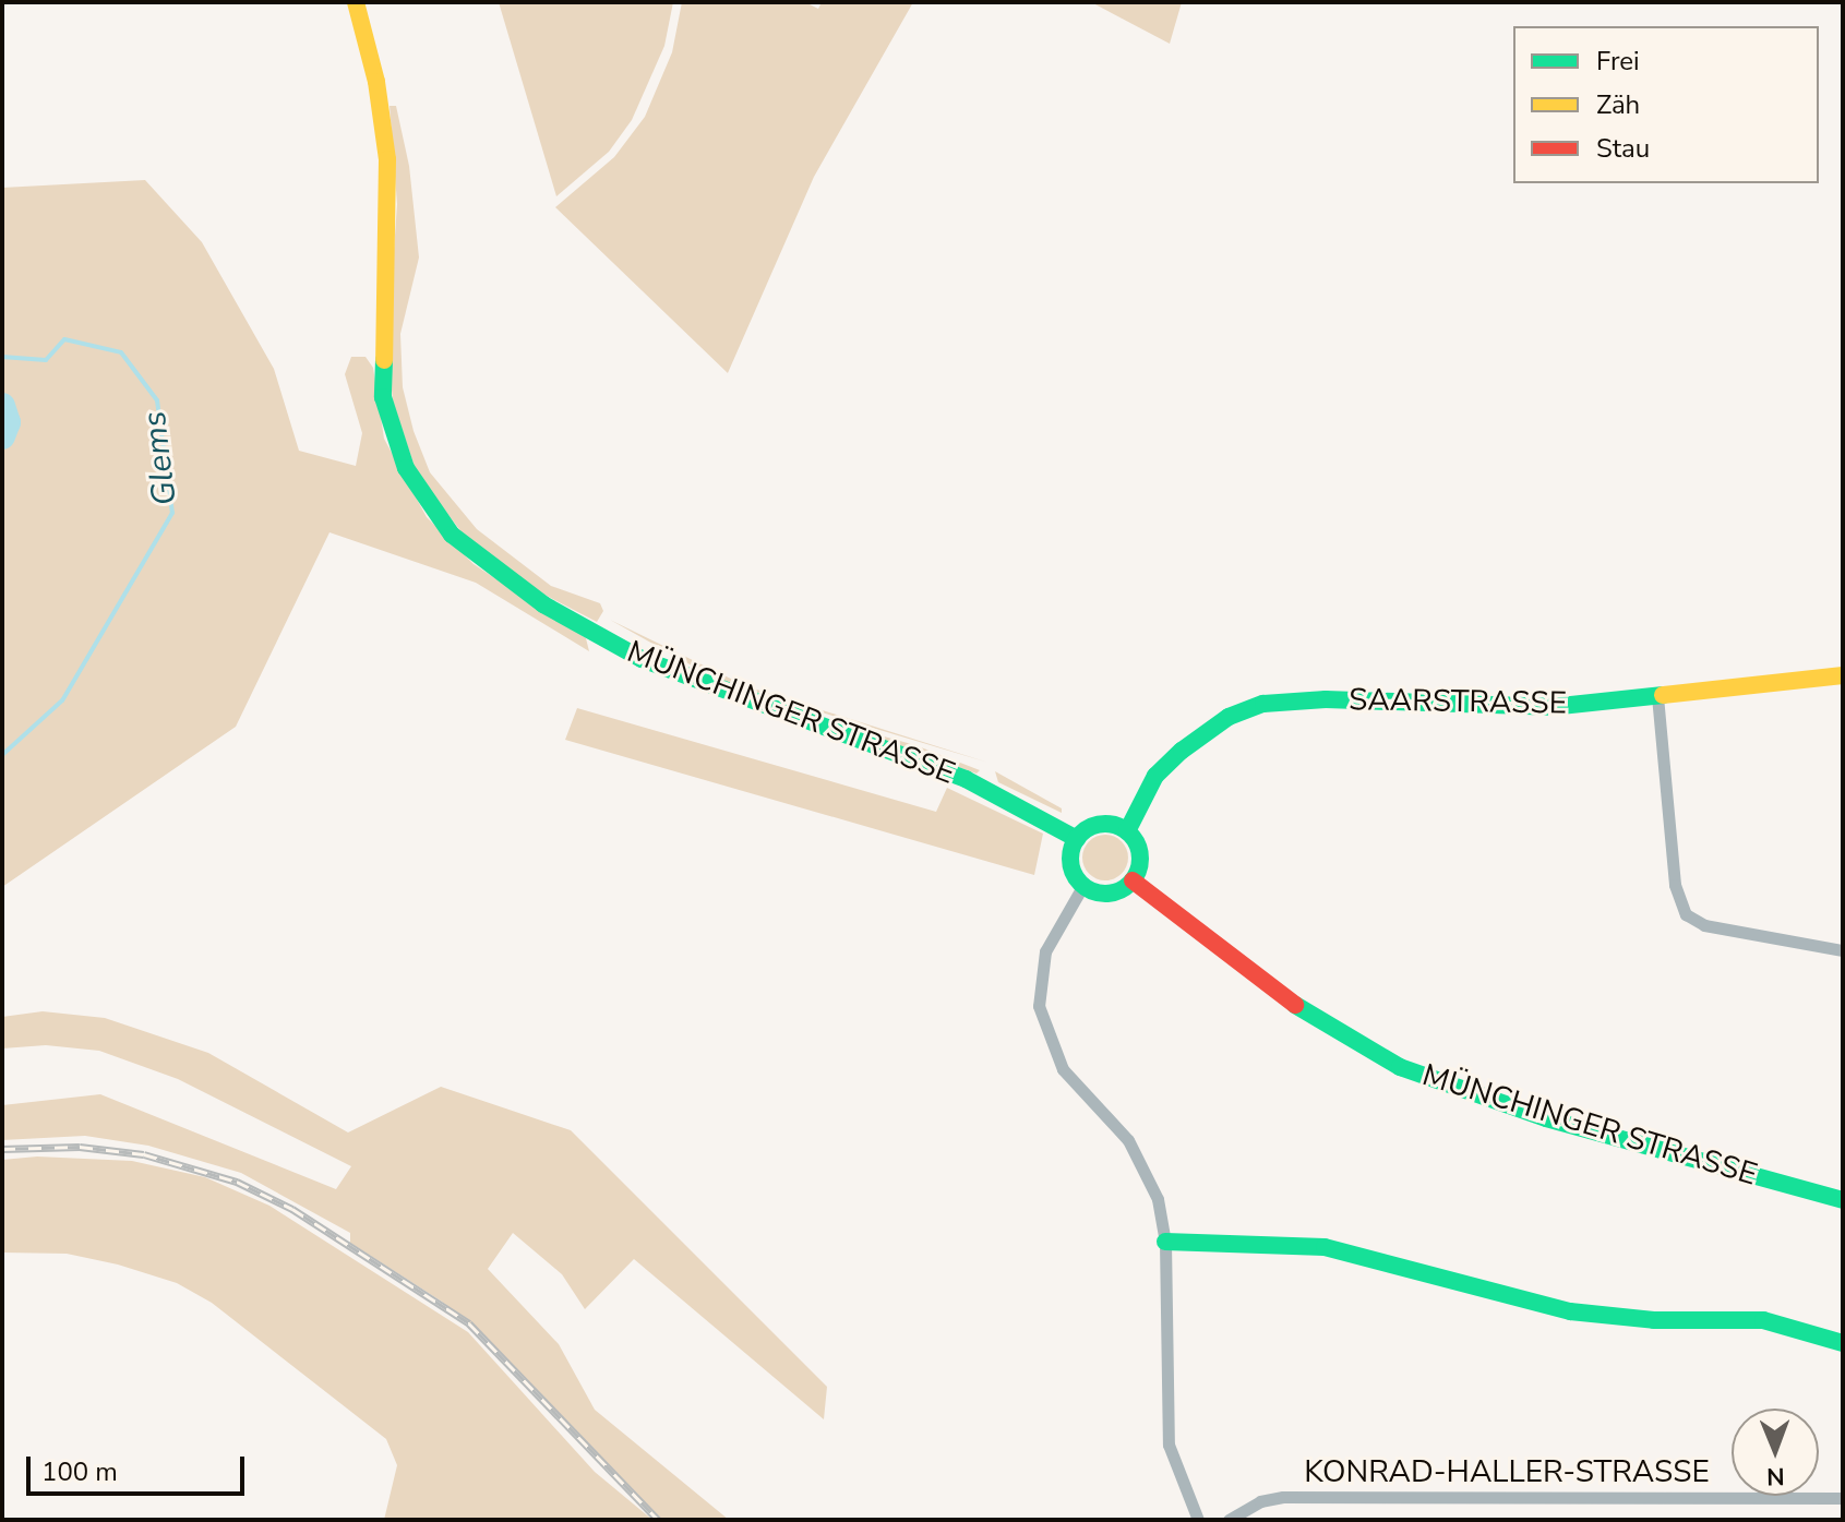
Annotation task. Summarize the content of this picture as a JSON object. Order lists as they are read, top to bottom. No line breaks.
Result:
{"streets":{"street":["SAARSTRASSE","MÜNCHINGER STRASSE","KONRAD-HALLER-STRASSE"]},"crossings":[["SAARSTRASSE","MÜNCHINGER STRASSE"]],"water":["Glems"],"legend":["Frei","Zäh","Stau"],"scale_bar":"100 m","north":"bottom"}
